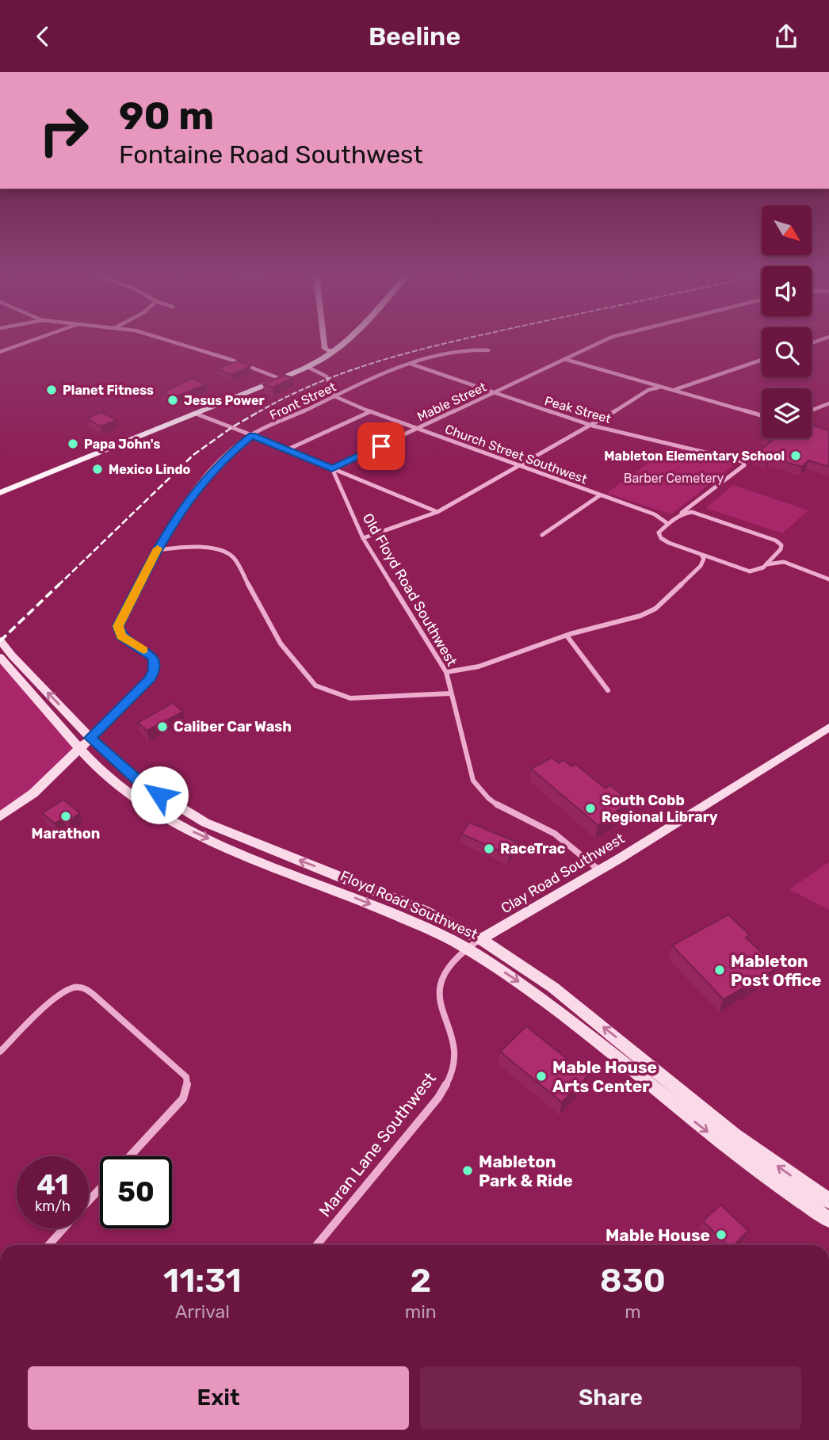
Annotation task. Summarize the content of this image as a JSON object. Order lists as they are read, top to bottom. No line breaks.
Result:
{"streets":{"main road":["Clay Road Southwest","Floyd Road Southwest"],"street":["Front Street","Mable Street","Peak Street","Church Street Southwest","Old Floyd Road Southwest","Maran Lane Southwest"]},"crossings":[["Front Street","Peak Street"],["Front Street","Church Street Southwest"],["Front Street","Floyd Road Southwest"],["Mable Street","Peak Street"],["Mable Street","Church Street Southwest"],["Mable Street","Old Floyd Road Southwest"],["Old Floyd Road Southwest","Clay Road Southwest"],["Clay Road Southwest","Floyd Road Southwest"],["Clay Road Southwest","Maran Lane Southwest"],["Floyd Road Southwest","Maran Lane Southwest"]],"parks":["Barber Cemetery"],"places":["Planet Fitness","Jesus Power","Papa John's","Mableton Elementary School","Mexico Lindo","Caliber Car Wash","South Cobb Regional Library","Marathon","RaceTrac","Mableton Post Office","Mable House Arts Center","Mableton Park & Ride","Mable House"],"north":"bottom right","page":{"header":"Beeline","turn":["90 m","Fontaine Road Southwest"],"speed":"41 km/h","limit":"50","eta":["11:31","Arrival","2","min","830","m"],"buttons":["Exit","Share"]}}
